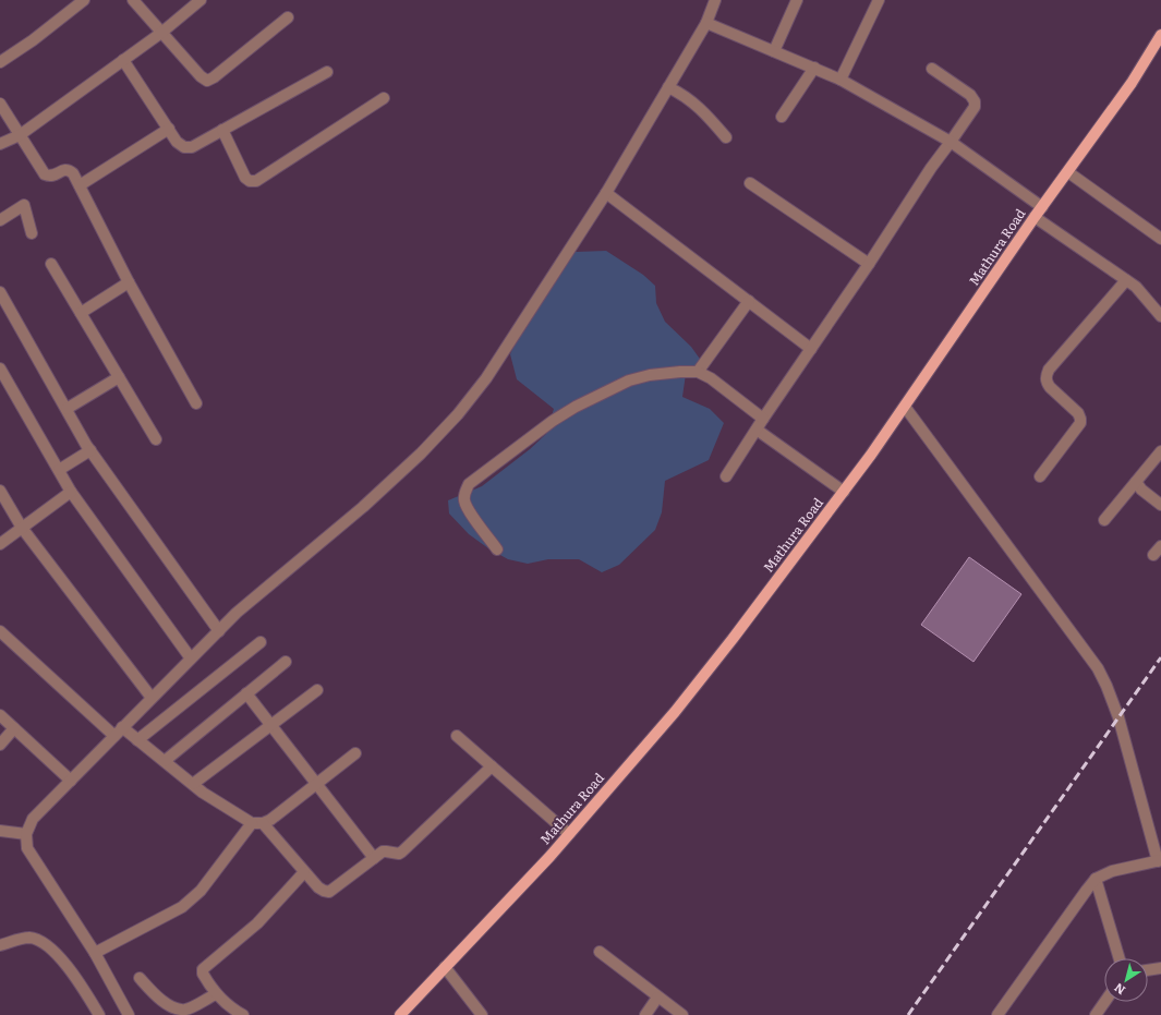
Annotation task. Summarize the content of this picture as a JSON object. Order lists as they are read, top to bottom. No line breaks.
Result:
{"streets":{"main road":["Mathura Road"]},"north":"bottom left"}
